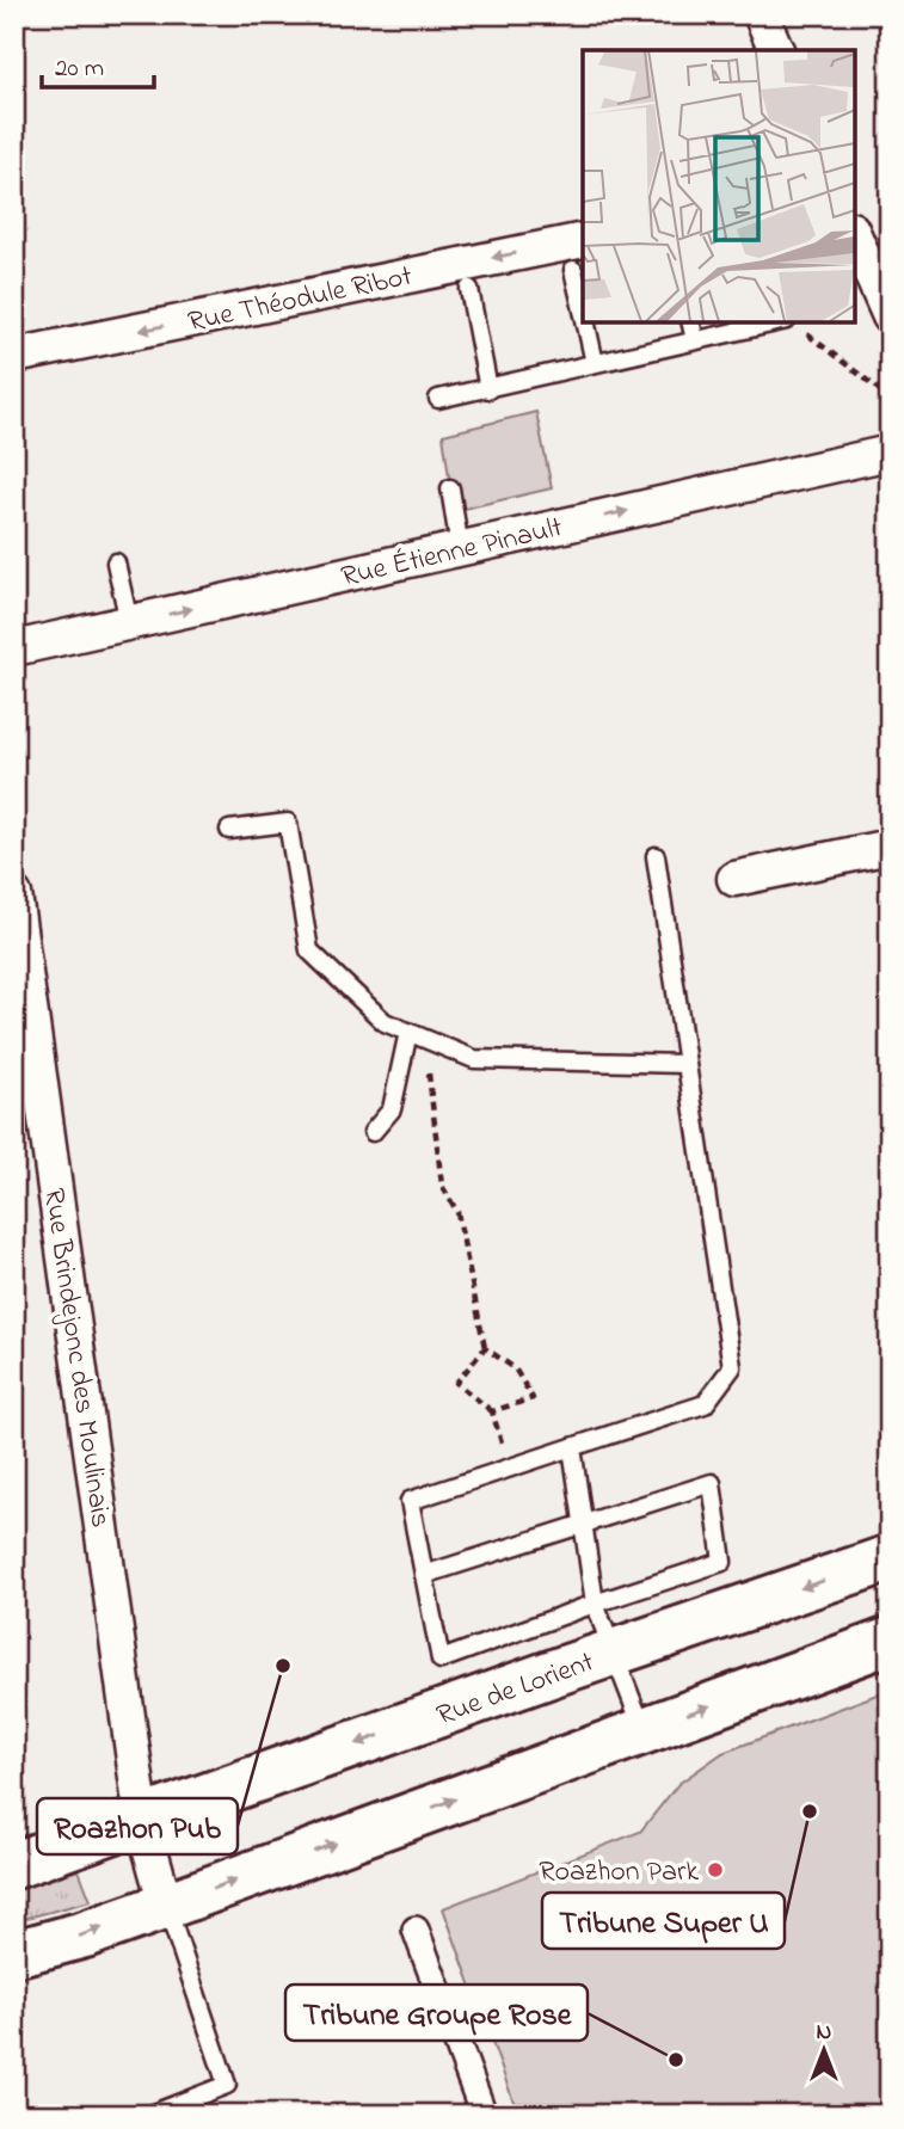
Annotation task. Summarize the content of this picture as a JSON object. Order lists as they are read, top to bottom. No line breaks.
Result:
{"streets":{"main road":["Rue de Lorient"],"street":["Rue Théodule Ribot","Rue Étienne Pinault","Rue Brindejonc des Moulinais"]},"crossings":[["Rue Brindejonc des Moulinais","Rue de Lorient"]],"one_way":["Rue Théodule Ribot","Rue Étienne Pinault"],"places":["Roazhon Pub","Tribune Super U","Roazhon Park","Tribune Groupe Rose"],"scale_bar":"20 m","north":"top"}
